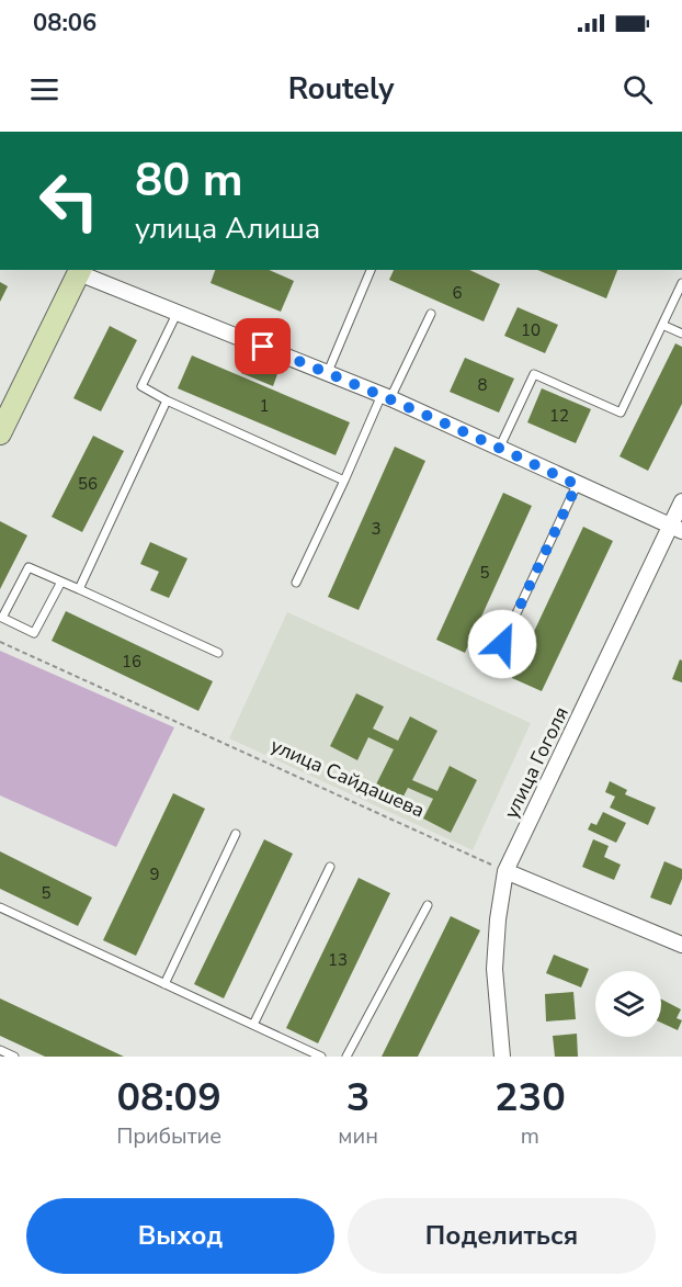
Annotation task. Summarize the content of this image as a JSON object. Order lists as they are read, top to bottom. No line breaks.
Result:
{"streets":{"street":["улица Гоголя"],"path":["улица Сайдашева"]},"crossings":[["улица Гоголя","улица Сайдашева"]],"house_numbers":["6","10","8","1","12","56","3","5","16","9","5","13"],"page":{"status":"08:06","header":"Routely","turn":["80 m","улица Алиша"],"eta":["08:09","Прибытие","3","мин","230","m"],"buttons":["Выход","Поделиться"]}}
